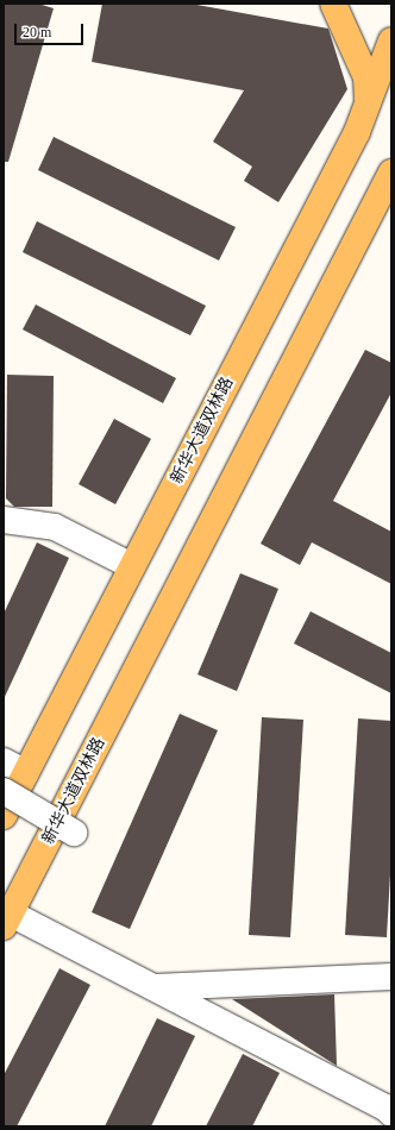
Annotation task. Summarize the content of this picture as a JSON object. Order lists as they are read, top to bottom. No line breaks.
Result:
{"streets":{"main road":["新华大道双林路"]},"scale_bar":"20 m"}
